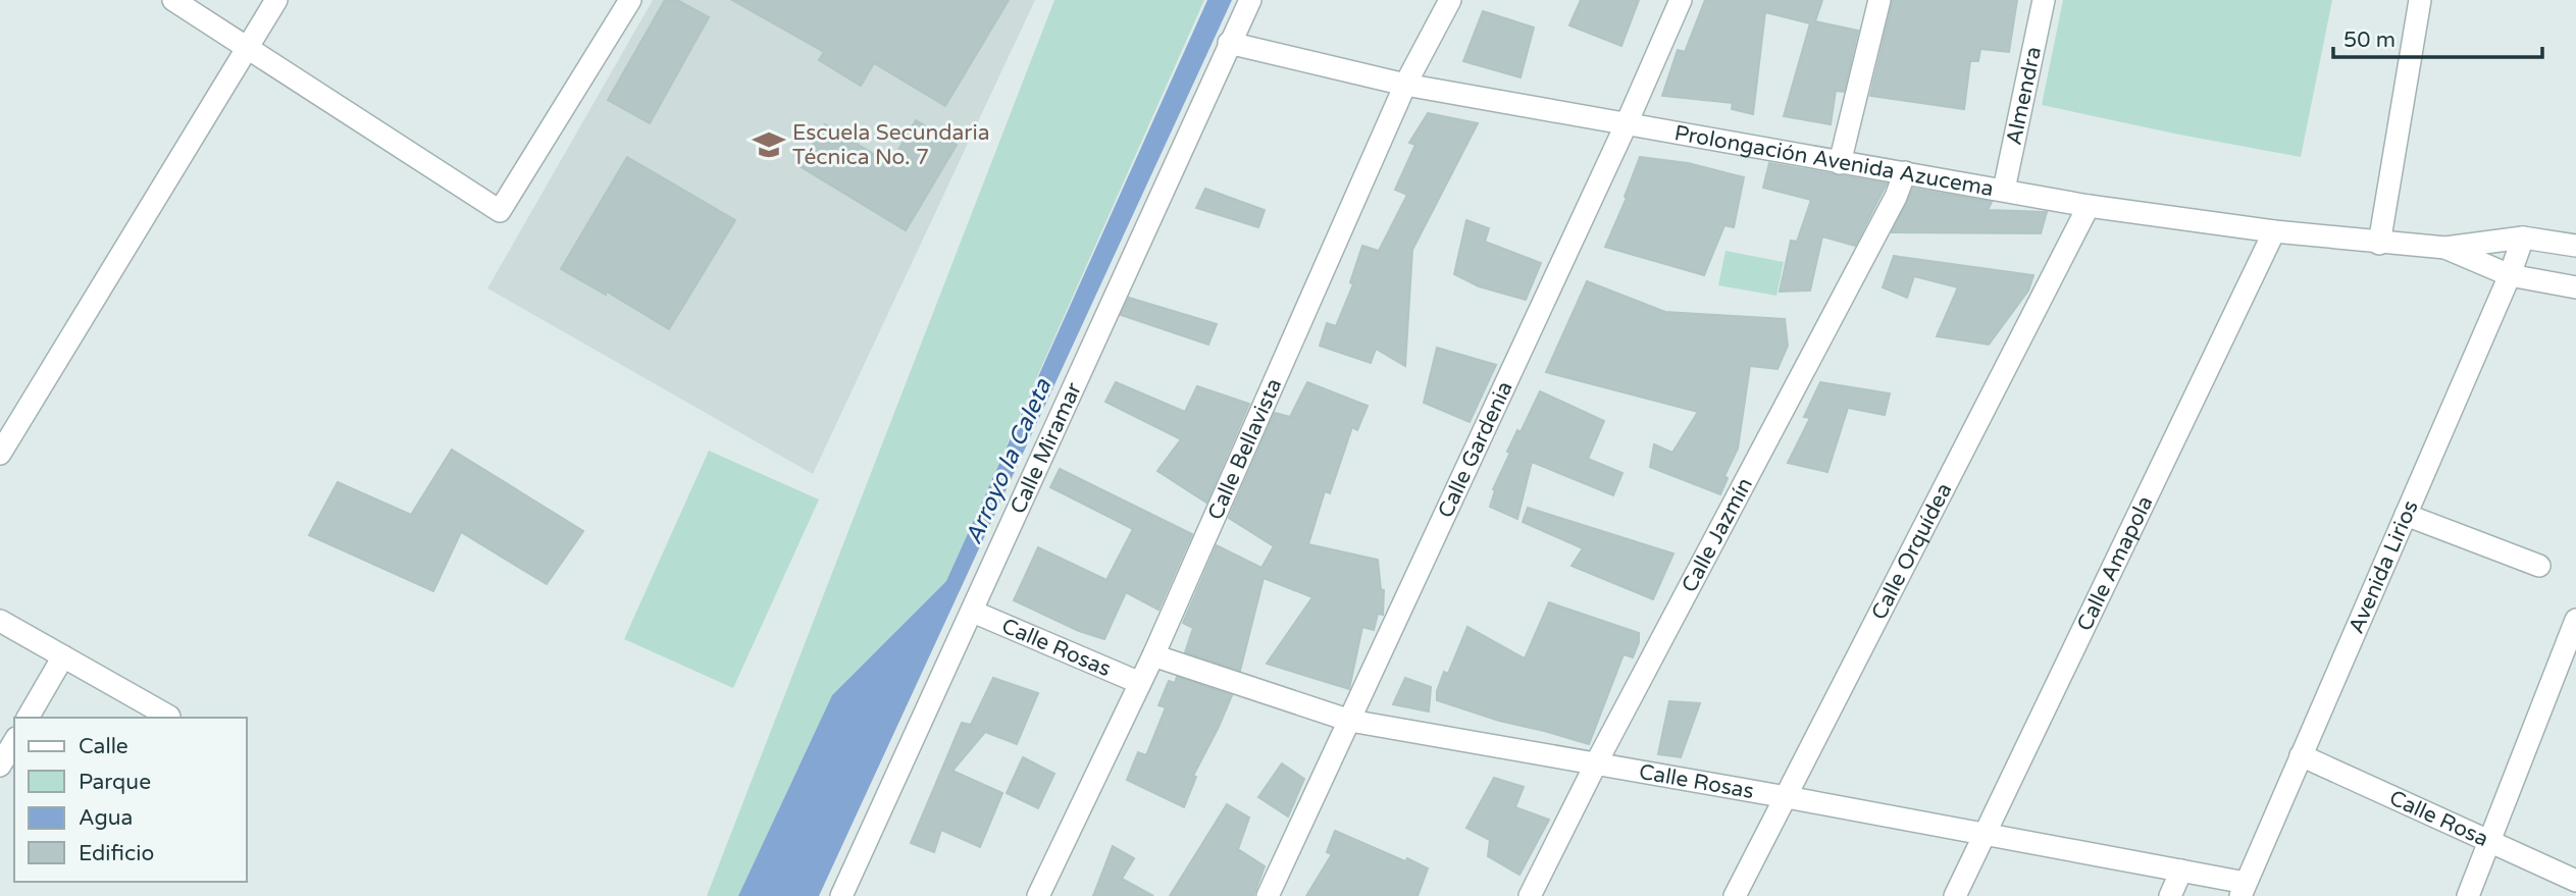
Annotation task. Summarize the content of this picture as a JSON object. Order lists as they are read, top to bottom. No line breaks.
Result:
{"streets":{"street":["Almendra","Prolongación Avenida Azucema","Calle Miramar","Calle Bellavista","Calle Gardenia","Calle Jazmín","Calle Orquídea","Calle Amapola","Avenida Lirios","Calle Rosas","Calle Rosa"]},"crossings":[["Almendra","Prolongación Avenida Azucema"],["Prolongación Avenida Azucema","Calle Miramar"],["Prolongación Avenida Azucema","Calle Bellavista"],["Prolongación Avenida Azucema","Calle Gardenia"],["Prolongación Avenida Azucema","Calle Jazmín"],["Prolongación Avenida Azucema","Calle Orquídea"],["Prolongación Avenida Azucema","Calle Amapola"],["Prolongación Avenida Azucema","Avenida Lirios"],["Calle Miramar","Calle Rosas"],["Calle Bellavista","Calle Rosas"],["Calle Gardenia","Calle Rosas"],["Calle Jazmín","Calle Rosas"],["Calle Orquídea","Calle Rosas"],["Calle Amapola","Calle Rosas"],["Avenida Lirios","Calle Rosas"],["Avenida Lirios","Calle Rosa"]],"water":["Arroyo la Caleta"],"places":{"school or university":["Escuela Secundaria Técnica No. 7"]},"legend":["Calle","Parque","Agua","Edificio"],"scale_bar":"50 m"}
